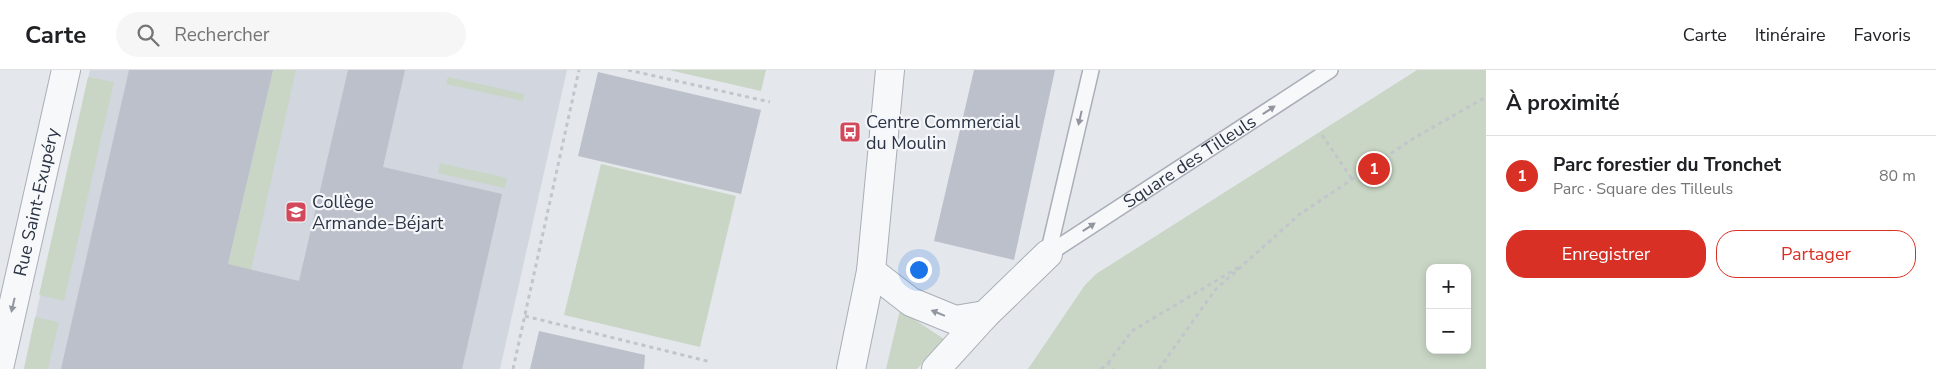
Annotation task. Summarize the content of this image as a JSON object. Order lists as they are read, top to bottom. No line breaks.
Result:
{"streets":{"street":["Square des Tilleuls","Rue Saint-Exupéry"]},"one_way":["Square des Tilleuls","Rue Saint-Exupéry"],"places":{"bus stop":["Centre Commercial du Moulin"],"school or university":["Collège Armande-Béjart"]},"page":{"header":"Carte","search":"Rechercher","nav":["Carte","Itinéraire","Favoris"],"heading":"À proximité","list":[{"mark":"1","name":"Parc forestier du Tronchet","note":"Parc · Square des Tilleuls","value":"80 m"}],"pins":"1","buttons":["Enregistrer","Partager"],"map_buttons":["+","−"]}}
